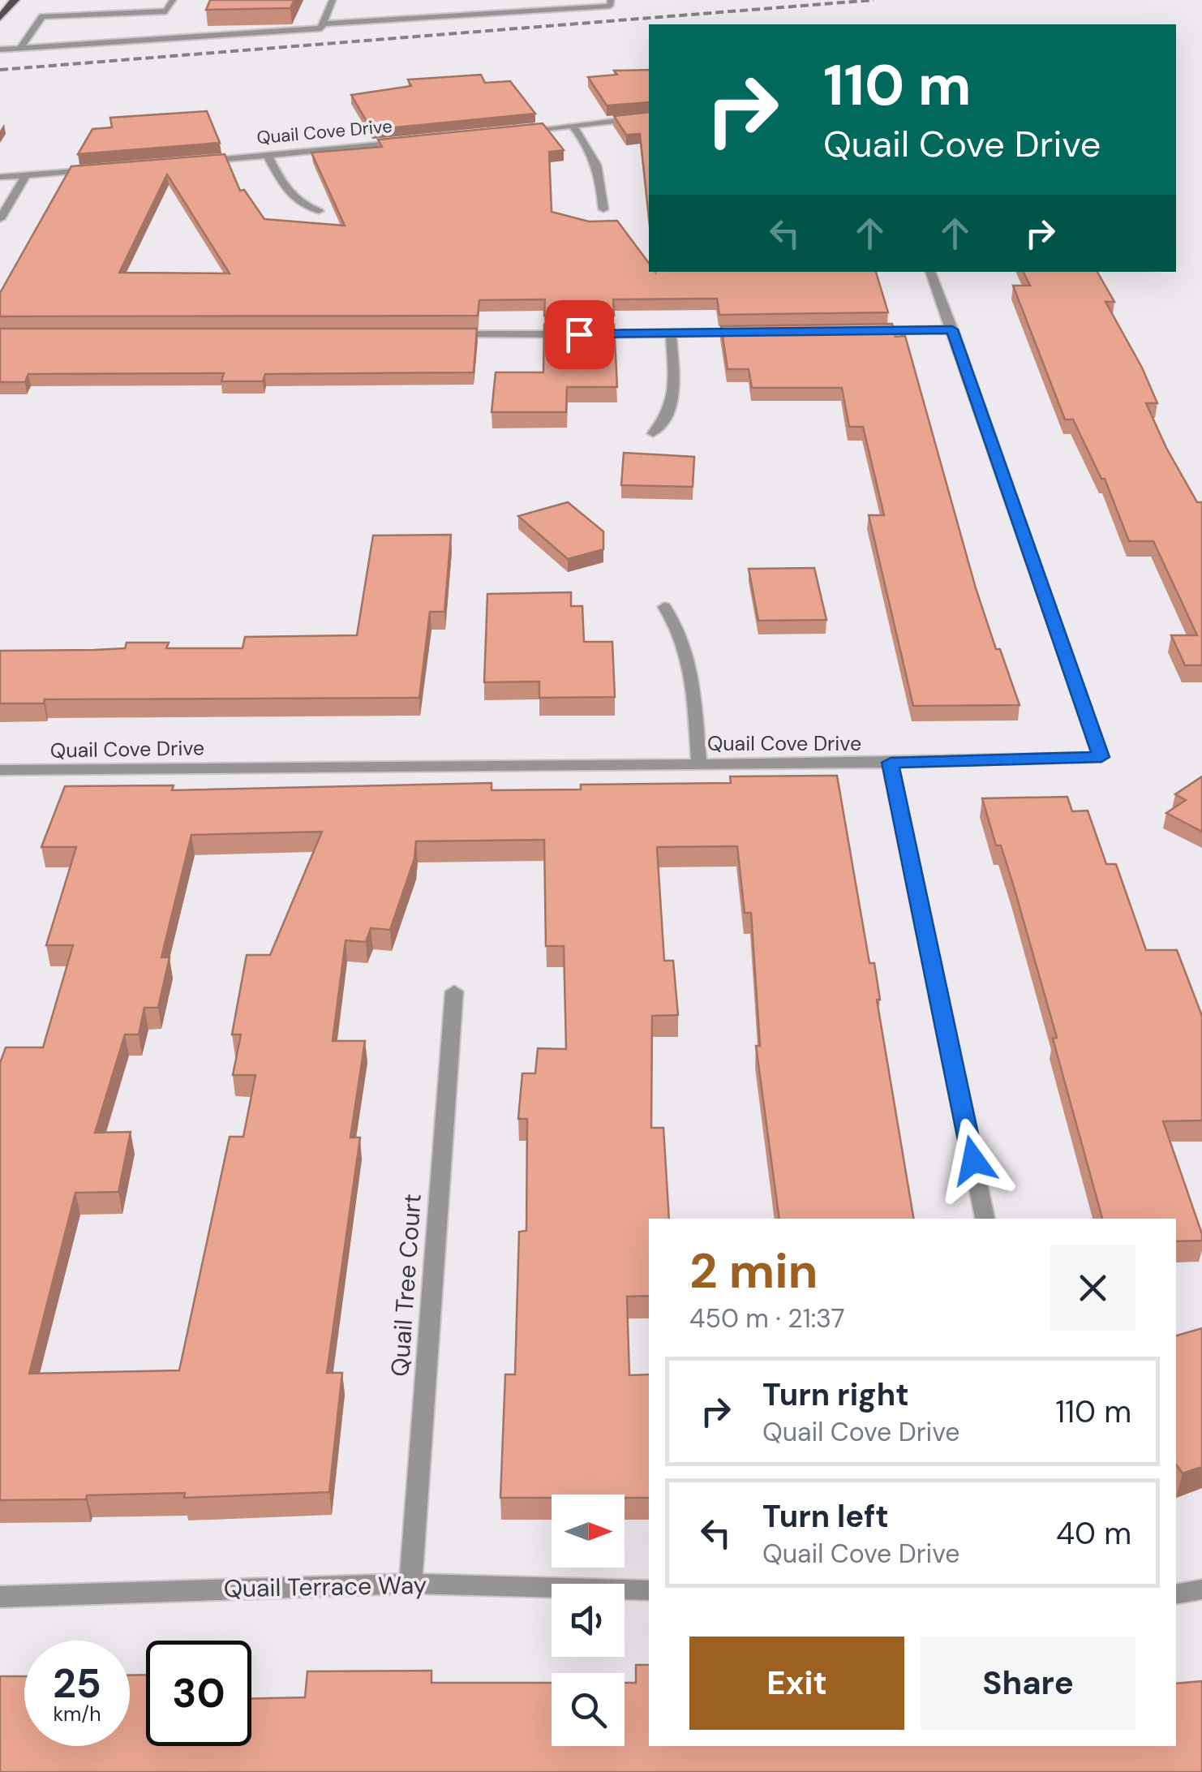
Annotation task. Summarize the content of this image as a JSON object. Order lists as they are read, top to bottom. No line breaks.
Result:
{"streets":{"street":["Quail Cove Drive","Quail Tree Court","Quail Terrace Way"]},"crossings":[["Quail Tree Court","Quail Terrace Way"]],"north":"right","page":{"turn":["110 m","Quail Cove Drive"],"heading":["2 min","450 m · 21:37"],"list":[{"name":"Turn right","note":"Quail Cove Drive","value":"110 m"},{"name":"Turn left","note":"Quail Cove Drive","value":"40 m"}],"buttons":["Exit","Share"],"speed":"25 km/h","limit":"30"}}
